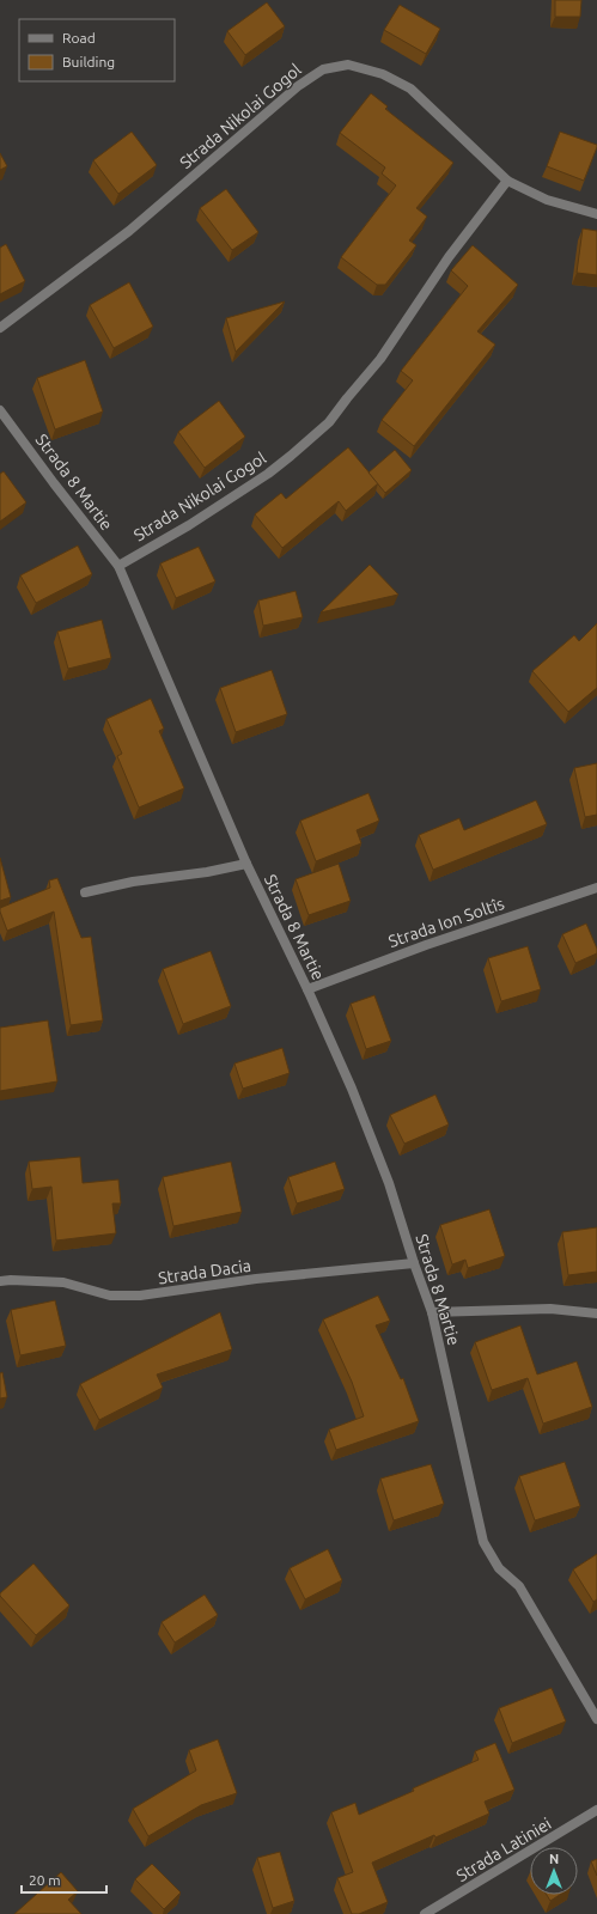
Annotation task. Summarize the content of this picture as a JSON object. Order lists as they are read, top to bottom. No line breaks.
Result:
{"streets":{"street":["Strada Nikolai Gogol","Strada 8 Martie","Strada Ion Soltîs","Strada Dacia","Strada Latiniei"]},"crossings":[["Strada Nikolai Gogol","Strada 8 Martie"],["Strada 8 Martie","Strada Ion Soltîs"],["Strada 8 Martie","Strada Dacia"]],"legend":["Road","Building"],"scale_bar":"20 m","north":"top"}
